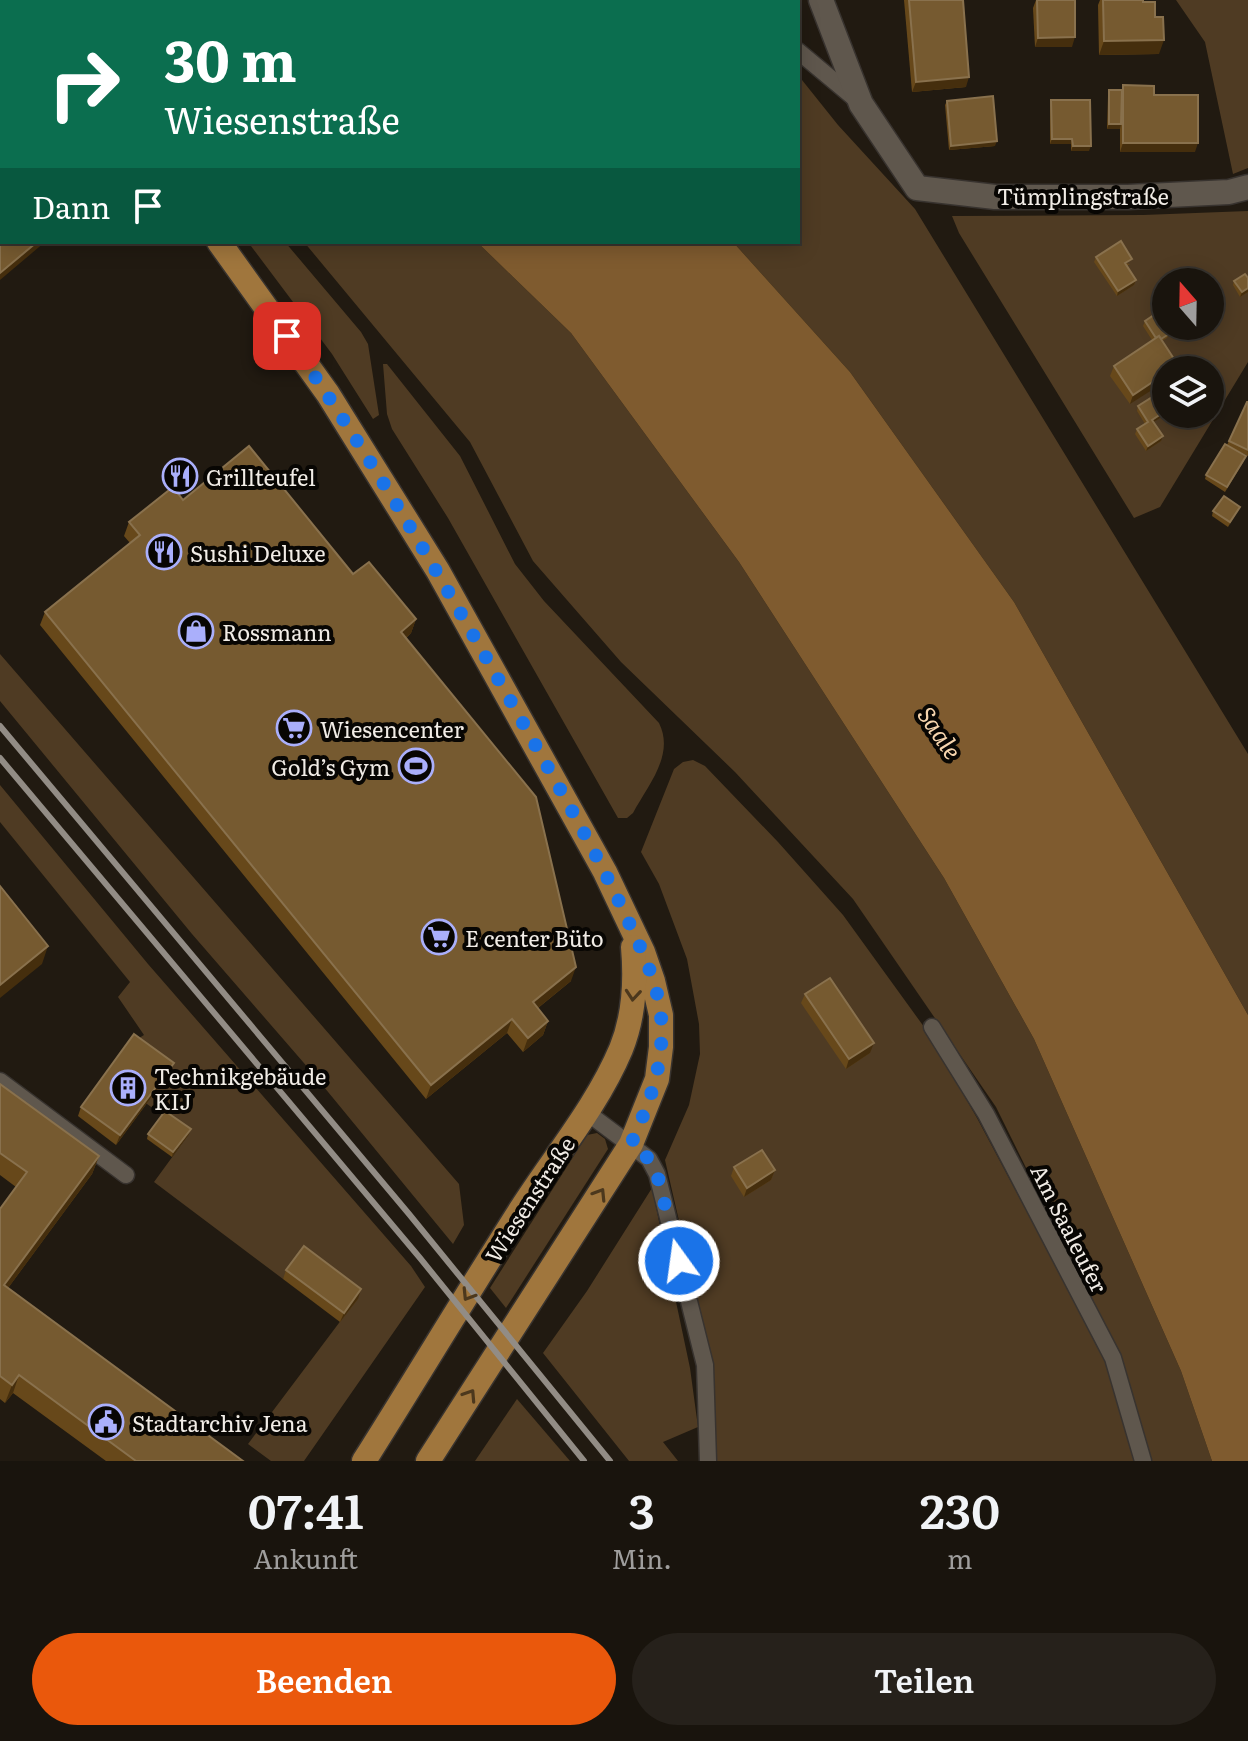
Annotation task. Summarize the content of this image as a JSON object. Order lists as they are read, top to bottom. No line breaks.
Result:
{"streets":{"main road":["Wiesenstraße"],"street":["Tümplingstraße"],"lane":["Am Saaleufer"]},"water":["Saale"],"places":{"restaurant":["Grillteufel","Sushi Deluxe"],"shop":["Rossmann"],"supermarket":["Wiesencenter","E center Büto"],"sports":["Gold’s Gym"],"building":["Technikgebäude KIJ"],"public building":["Stadtarchiv Jena"]},"north":"top","page":{"turn":["30 m","Wiesenstraße"],"then":"Dann","eta":["07:41","Ankunft","3","Min.","230","m"],"buttons":["Beenden","Teilen"]}}
